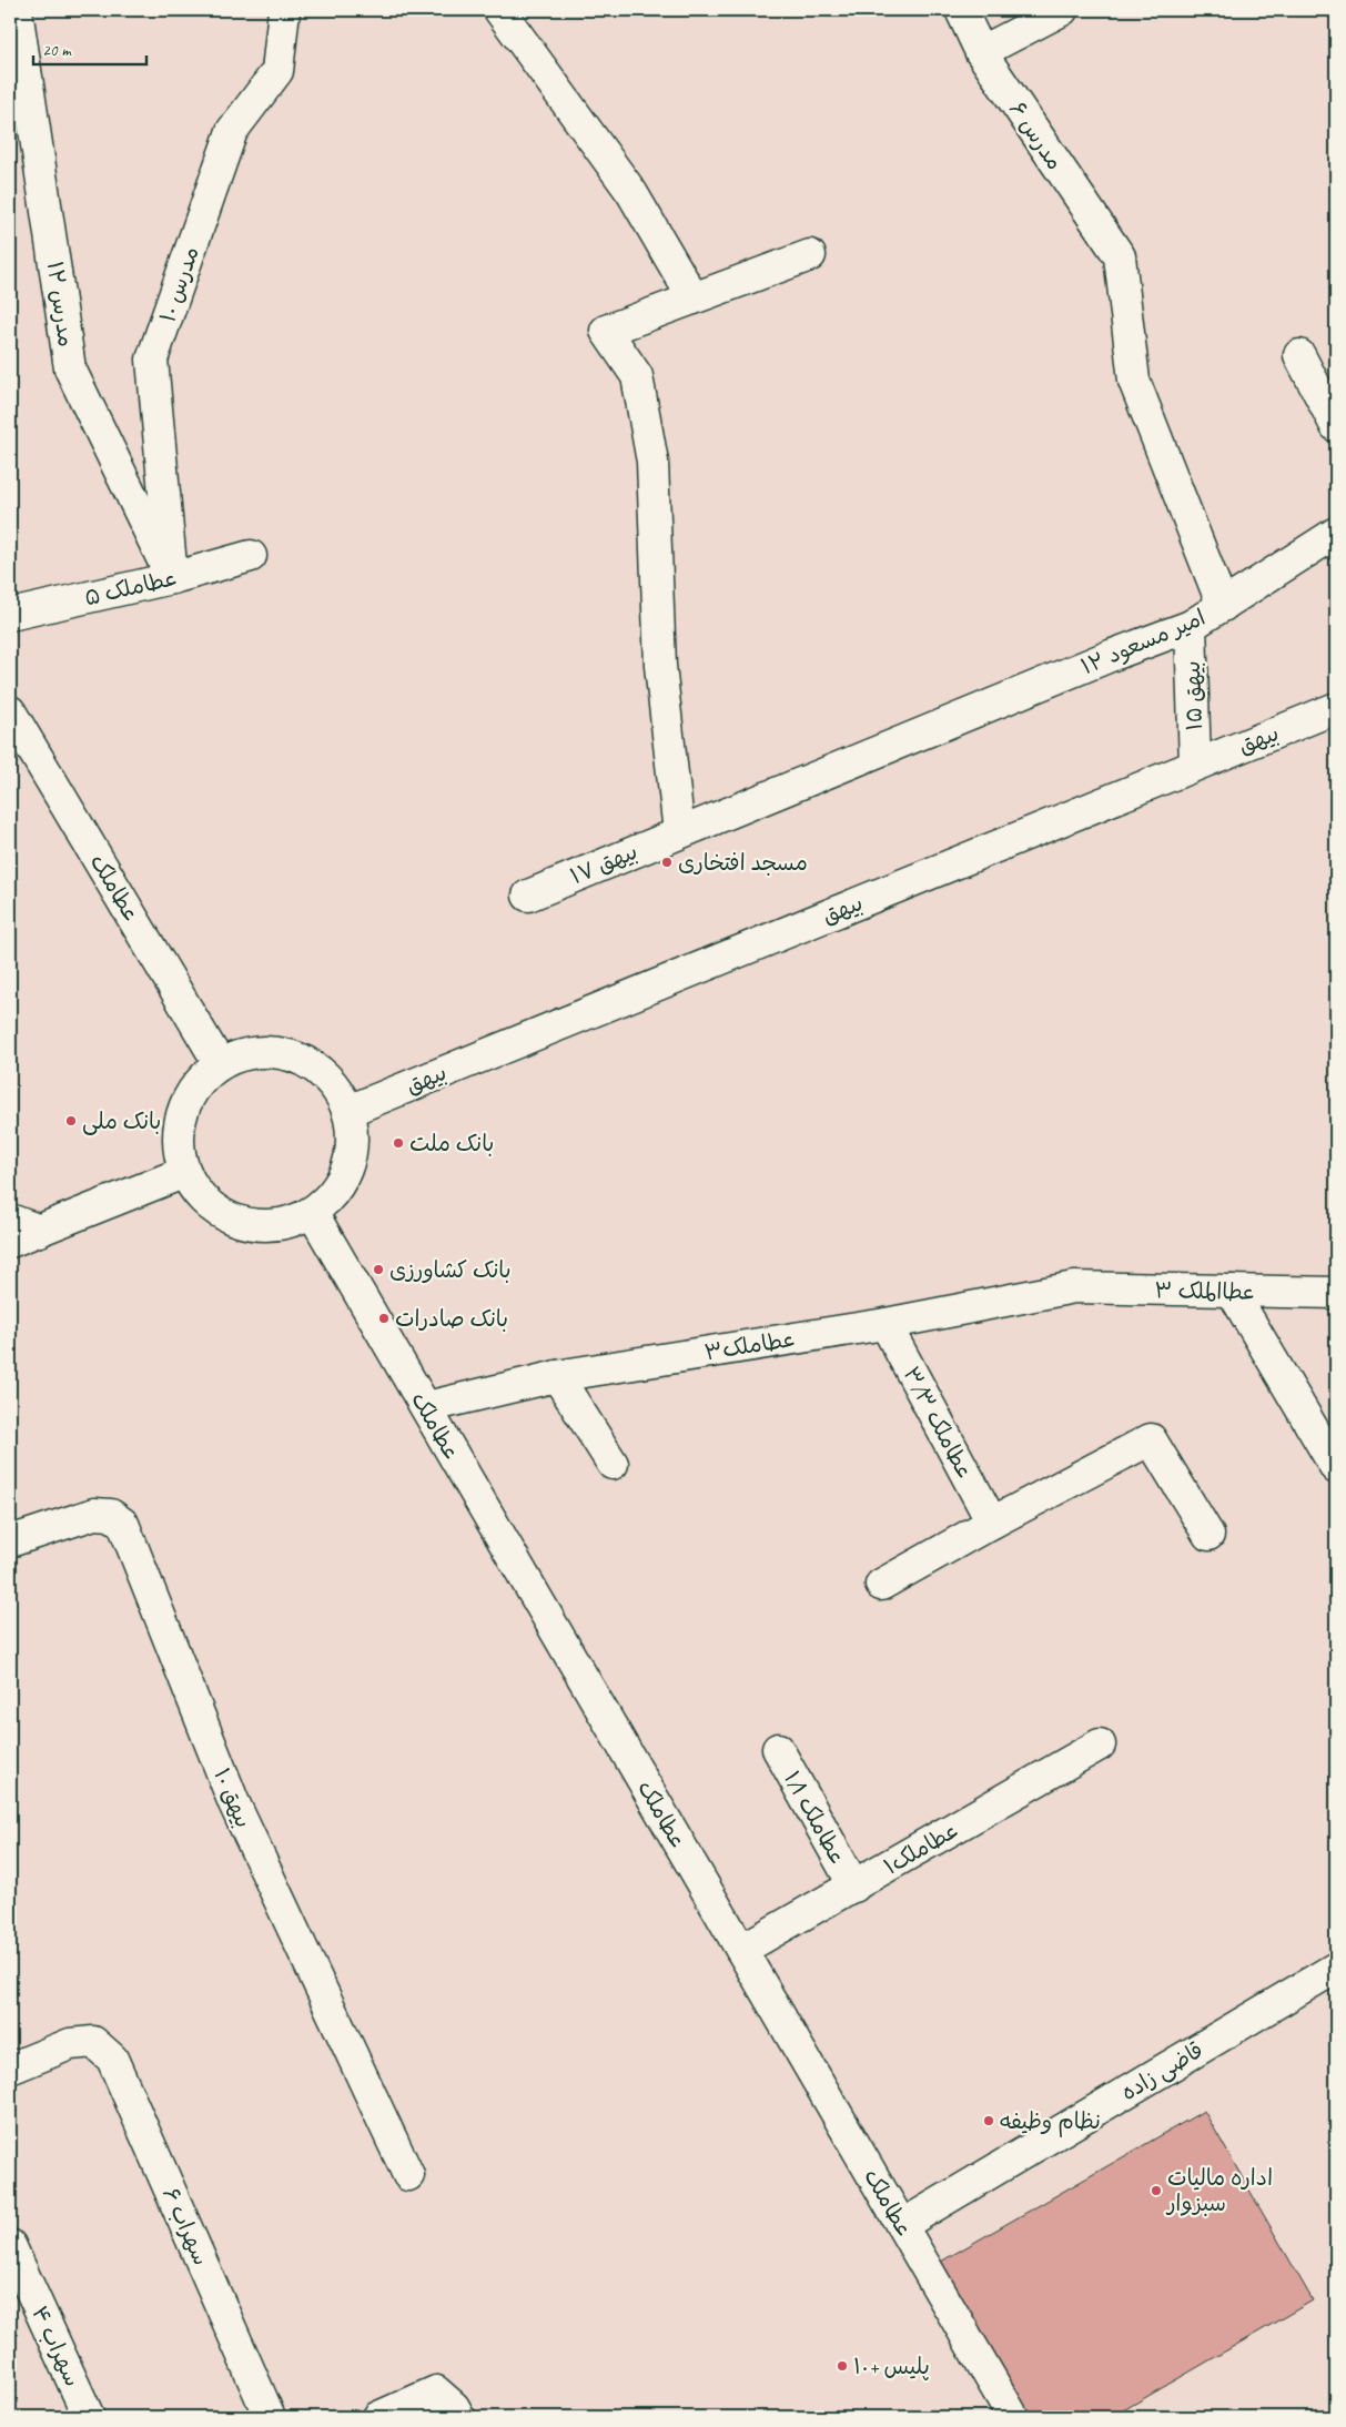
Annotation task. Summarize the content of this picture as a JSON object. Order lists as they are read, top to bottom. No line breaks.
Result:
{"streets":{"street":["مدرس ۶","مدرس ۱۰","مدرس ۱۲","عطاملک ۵","امیر مسعود ۱۲","بیهق ۱۵","بیهق","بیهق ۱۷","عطاملک","عطاالملک ۳","عطاملک۳","عطاملک ۳/۳","بیهق ۱۰","عطاملک ۱/۱","عطاملک۱","قاضی زاده","سهراب ۶","سهراب ۴"]},"crossings":[["مدرس ۶","امیر مسعود ۱۲"],["مدرس ۱۰","مدرس ۱۲"],["مدرس ۱۰","عطاملک ۵"],["مدرس ۱۲","عطاملک ۵"],["امیر مسعود ۱۲","بیهق ۱۵"],["امیر مسعود ۱۲","بیهق ۱۷"],["بیهق ۱۵","بیهق"],["بیهق","عطاملک"],["عطاملک","عطاملک۳"],["عطاملک","عطاملک۱"],["عطاملک","قاضی زاده"],["عطاالملک ۳","عطاملک۳"],["عطاملک۳","عطاملک ۳/۳"],["عطاملک ۱/۱","عطاملک۱"]],"places":["مسجد افتخاری","بانک ملی","بانک ملت","بانک کشاورزی","بانک صادرات","نظام وظیفه","اداره مالیات سبزوار","پلیس +۱۰"],"scale_bar":"20 m"}
